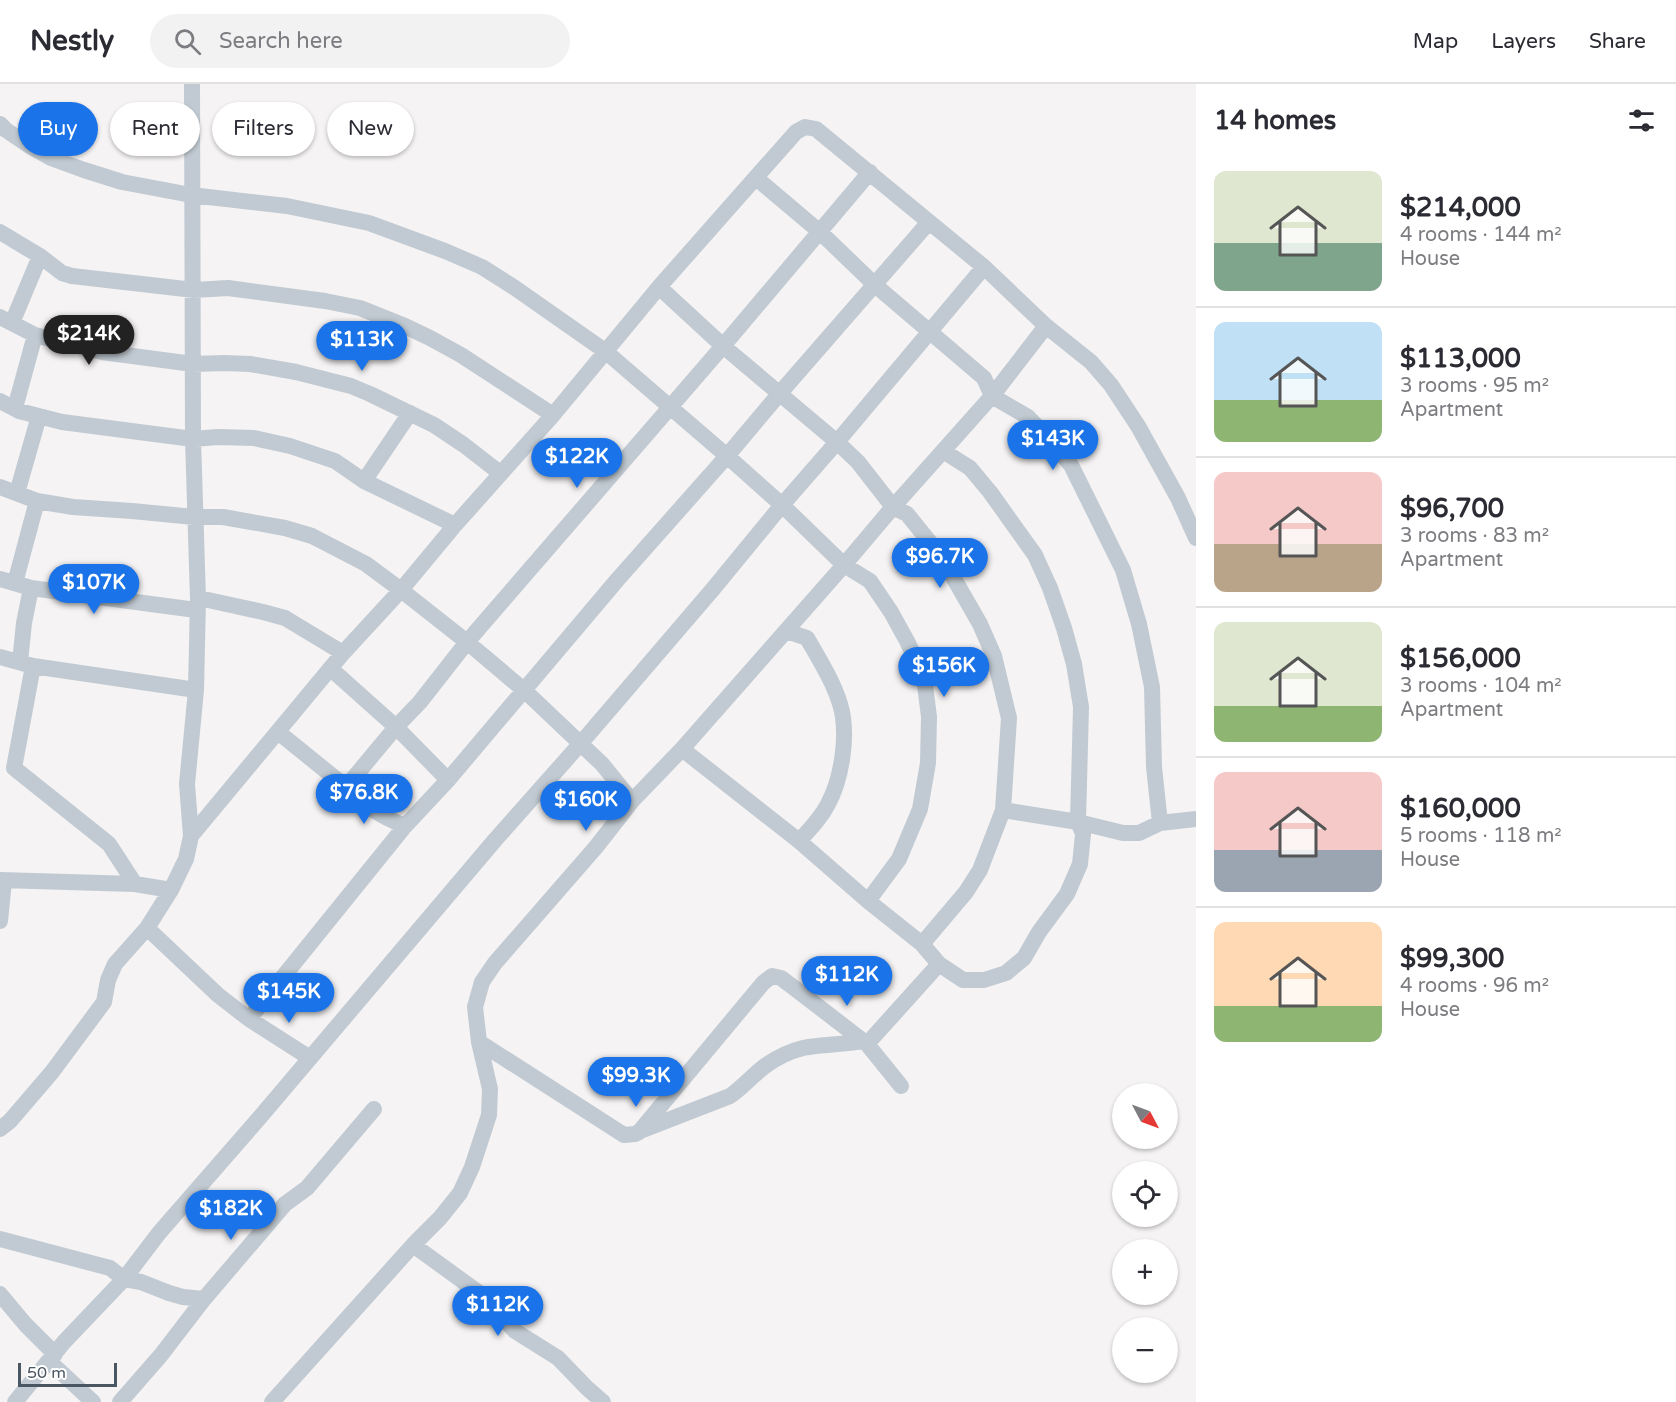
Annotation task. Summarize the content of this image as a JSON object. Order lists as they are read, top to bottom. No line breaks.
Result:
{"scale_bar":"50 m","north":"bottom right","page":{"header":"Nestly","search":"Search here","nav":["Map","Layers","Share"],"heading":"14 homes","chip":["Buy","Rent","Filters","New"],"list":[{"name":"$214,000","note":"4 rooms · 144 m² · House"},{"name":"$113,000","note":"3 rooms · 95 m² · Apartment"},{"name":"$96,700","note":"3 rooms · 83 m² · Apartment"},{"name":"$156,000","note":"3 rooms · 104 m² · Apartment"},{"name":"$160,000","note":"5 rooms · 118 m² · House"},{"name":"$99,300","note":"4 rooms · 96 m² · House"}],"price":["$214K","$113K","$143K","$122K","$96.7K","$107K","$156K","$76.8K","$160K","$112K","$145K","$99.3K","$182K","$112K"],"map_buttons":["+","−"],"scale":"50 m"}}
